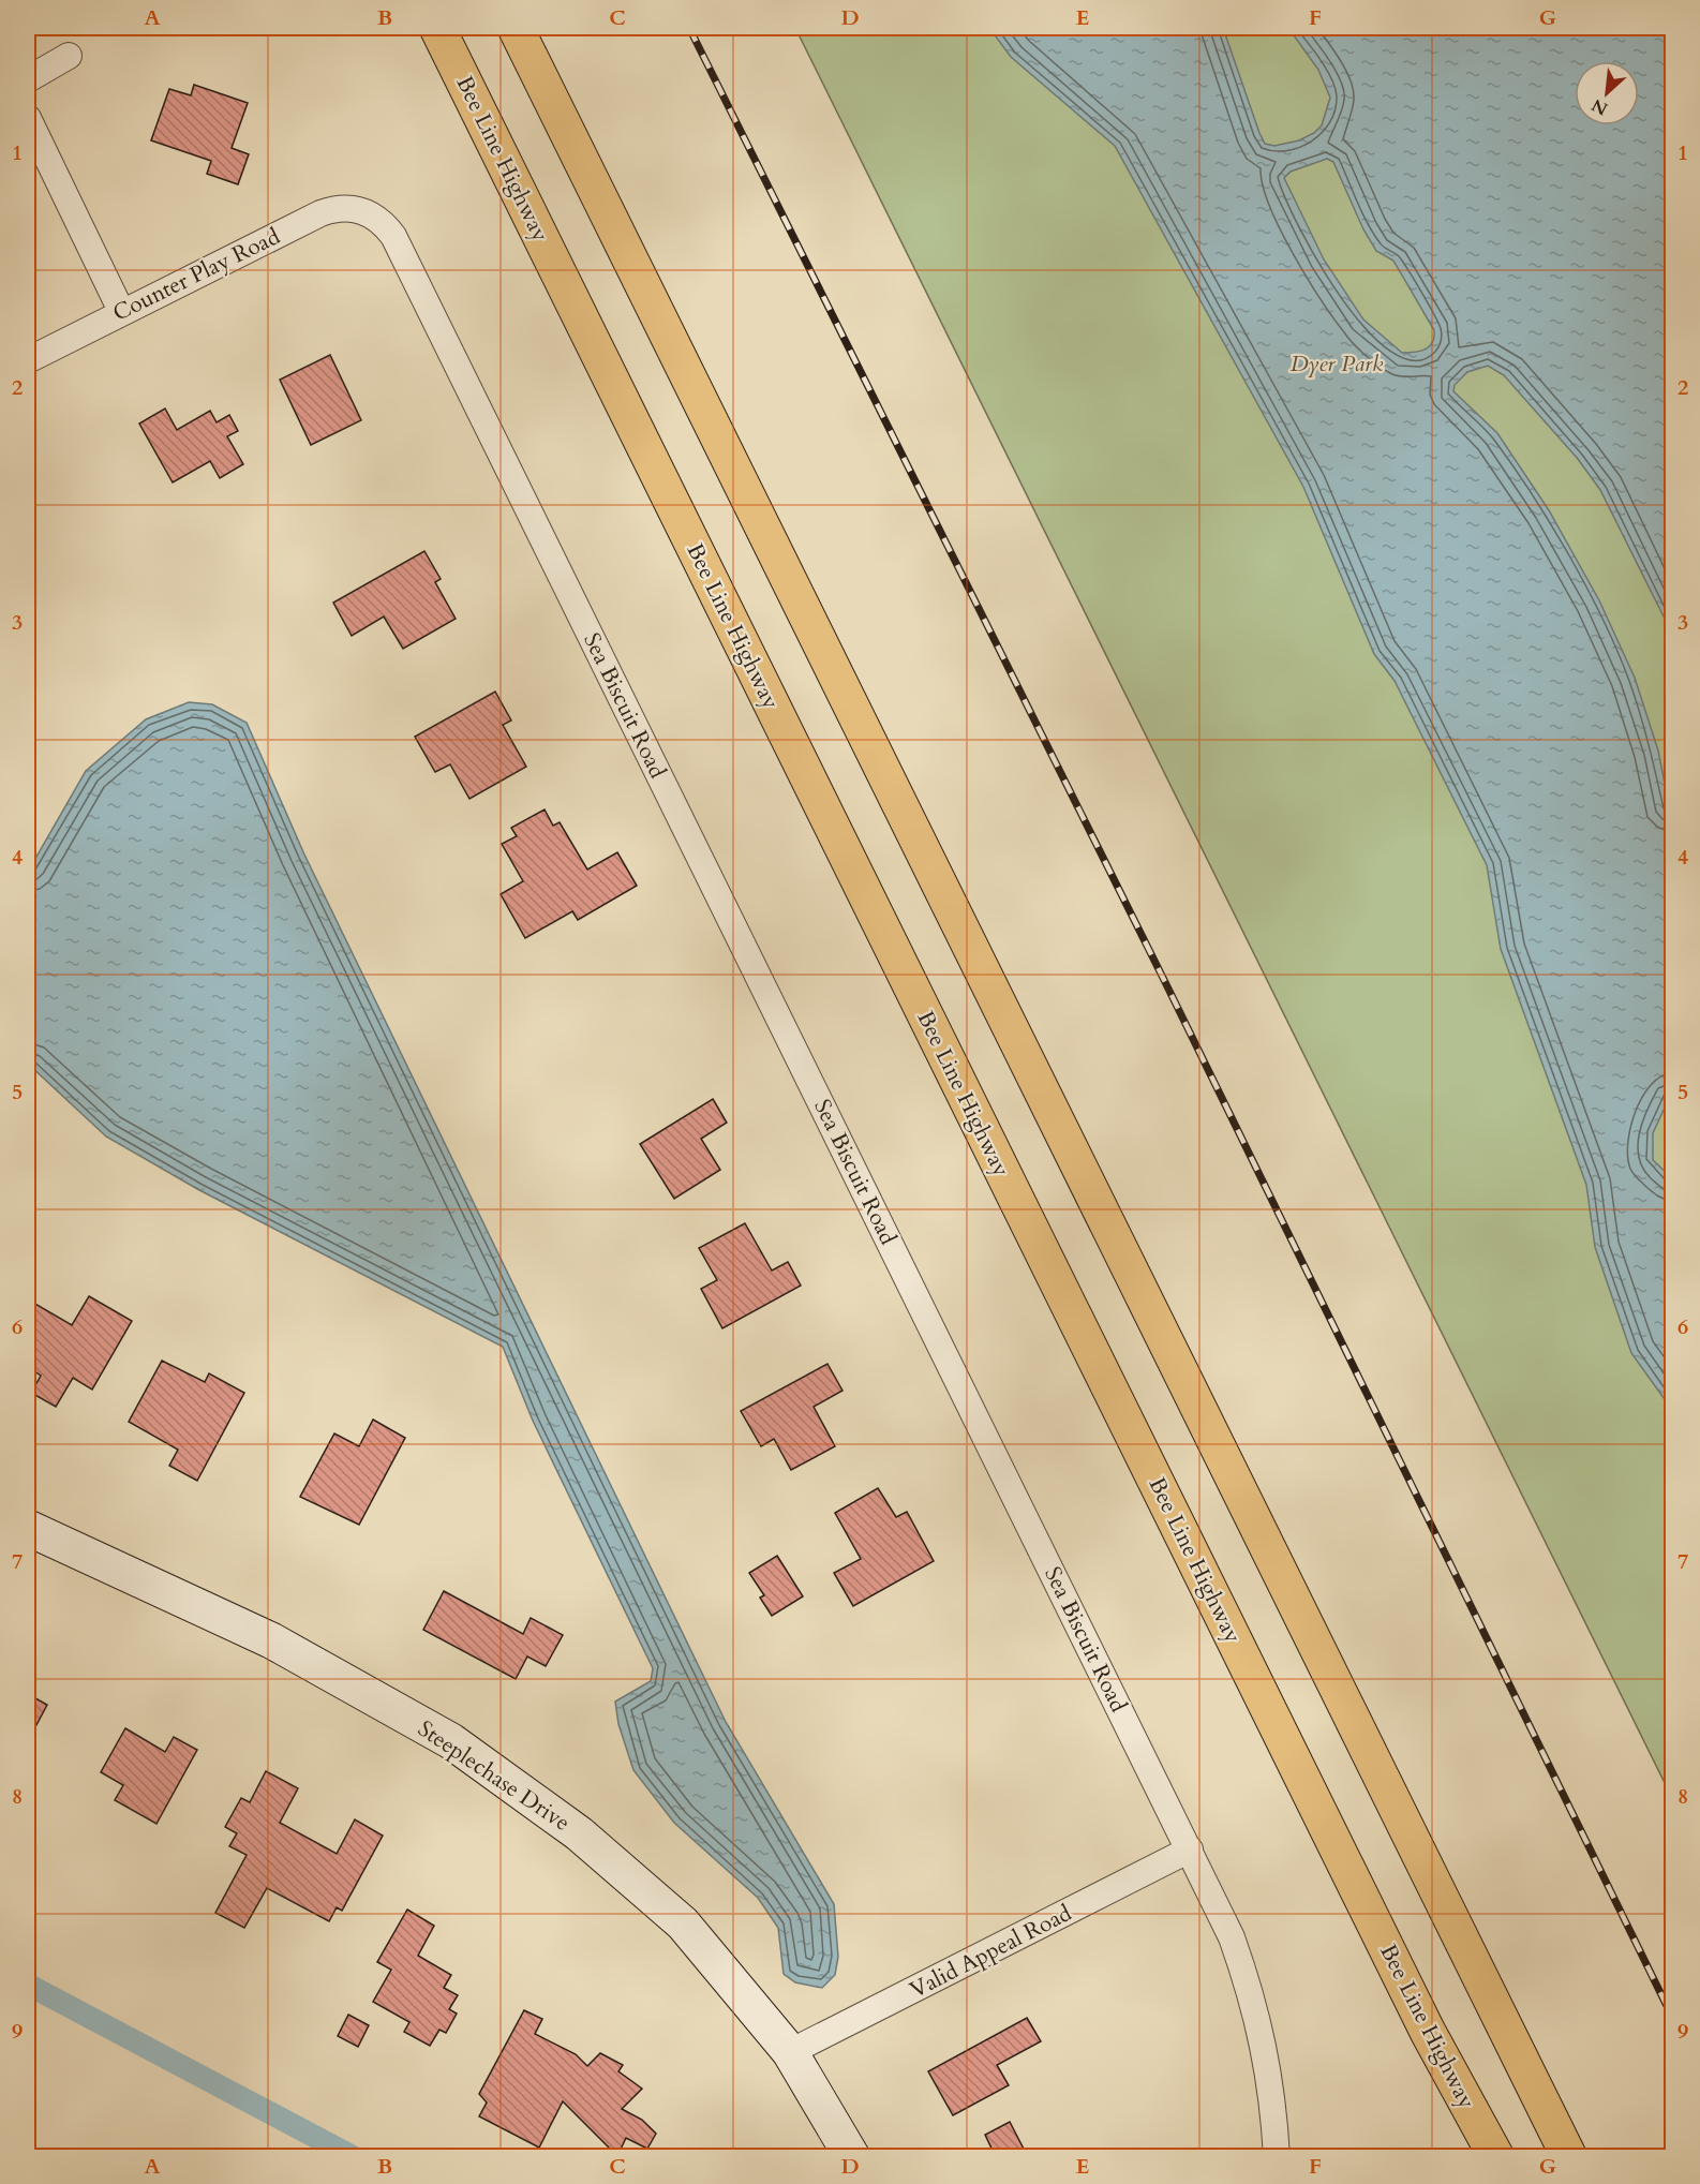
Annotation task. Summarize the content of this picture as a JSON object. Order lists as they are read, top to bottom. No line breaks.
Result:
{"streets":{"highway":["Bee Line Highway"],"street":["Counter Play Road","Sea Biscuit Road","Steeplechase Drive","Valid Appeal Road"]},"crossings":[["Counter Play Road","Sea Biscuit Road"],["Sea Biscuit Road","Valid Appeal Road"],["Steeplechase Drive","Valid Appeal Road"]],"parks":["Dyer Park"],"north":"bottom left","grid":{"columns":["A","B","C","D","E","F","G"],"rows":["1","2","3","4","5","6","7","8","9"]}}
